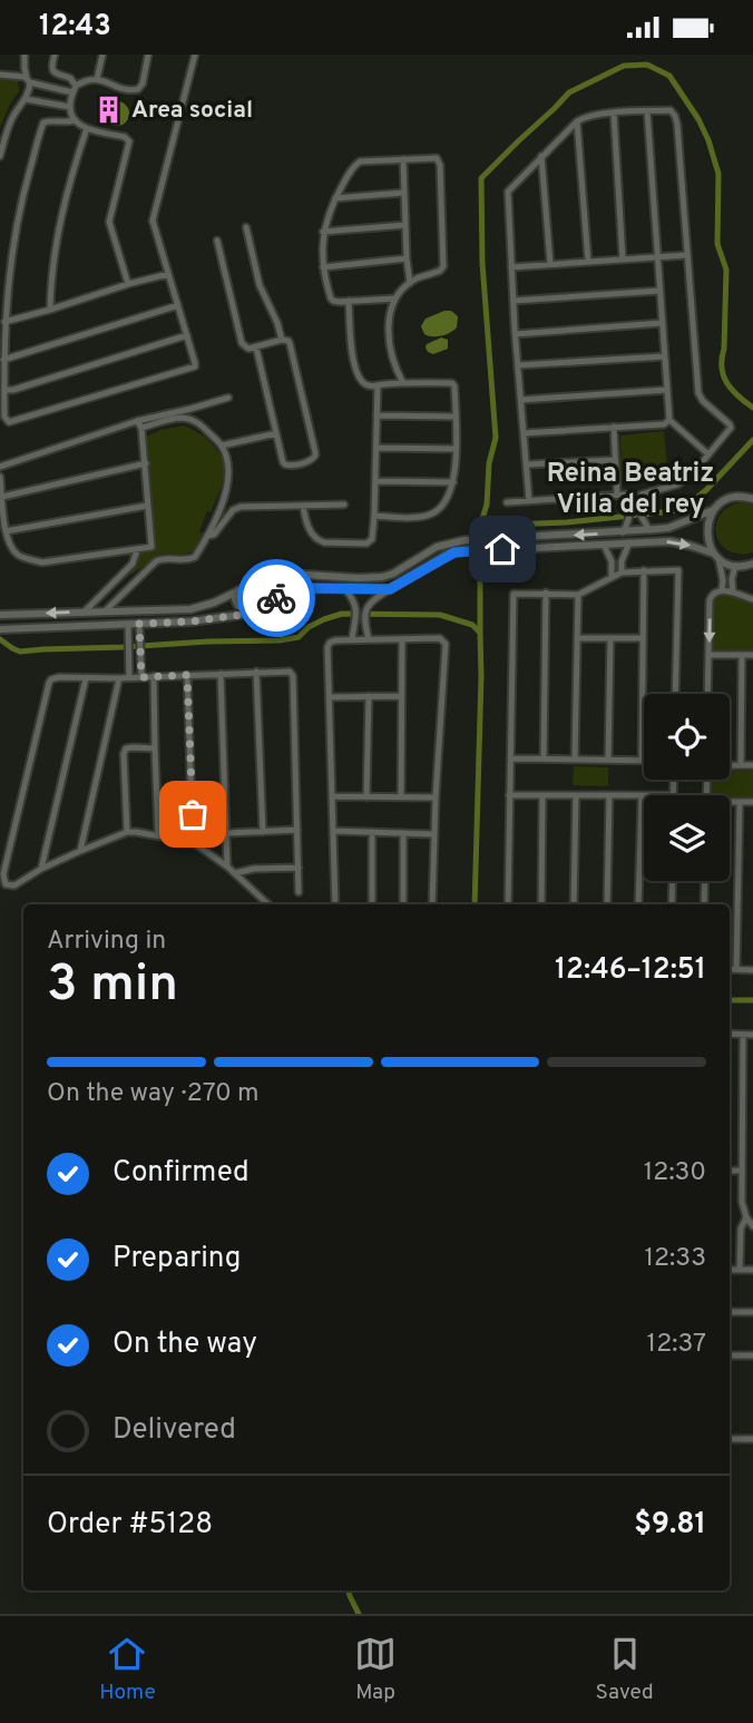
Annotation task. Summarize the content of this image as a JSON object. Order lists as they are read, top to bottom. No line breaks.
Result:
{"districts":["Reina Beatriz Villa del rey"],"places":{"building":["Area social"]},"page":{"status":"12:43","heading":["3 min","Arriving in","12:46–12:51"],"panel":["Order #5128","$9.81"],"bar":"On the way · 270 m","list":[["Confirmed","12:30"],["Preparing","12:33"],["On the way","12:37"],"Delivered"],"tabs":["Home","Map","Saved"]}}
